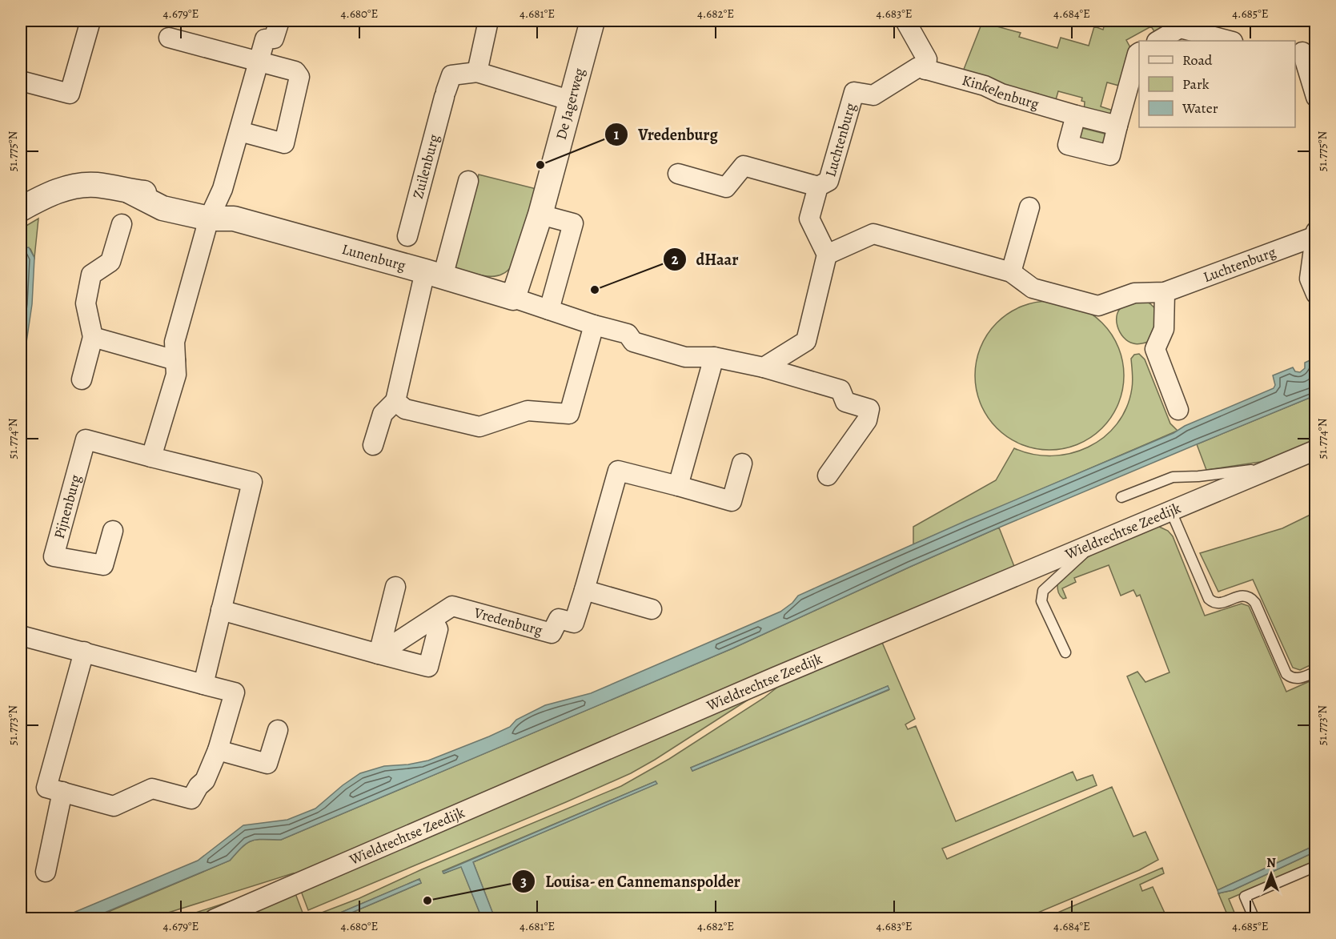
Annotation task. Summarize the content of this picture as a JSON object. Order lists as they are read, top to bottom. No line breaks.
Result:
{"streets":{"street":["Kinkelenburg","De Jagerweg","Luchtenburg","Zuilenburg","Lunenburg","Pijnenburg","Wieldrechtse Zeedijk","Vredenburg"]},"crossings":[["Kinkelenburg","Luchtenburg"],["De Jagerweg","Zuilenburg"],["De Jagerweg","Lunenburg"]],"places":["Vredenburg","dHaar","Louisa- en Cannemanspolder"],"legend":["Road","Park","Water"],"north":"top","coordinates":["4.679°E","4.680°E","4.681°E","4.682°E","4.683°E","4.684°E","4.685°E","51.775°N","51.774°N","51.773°N"]}
